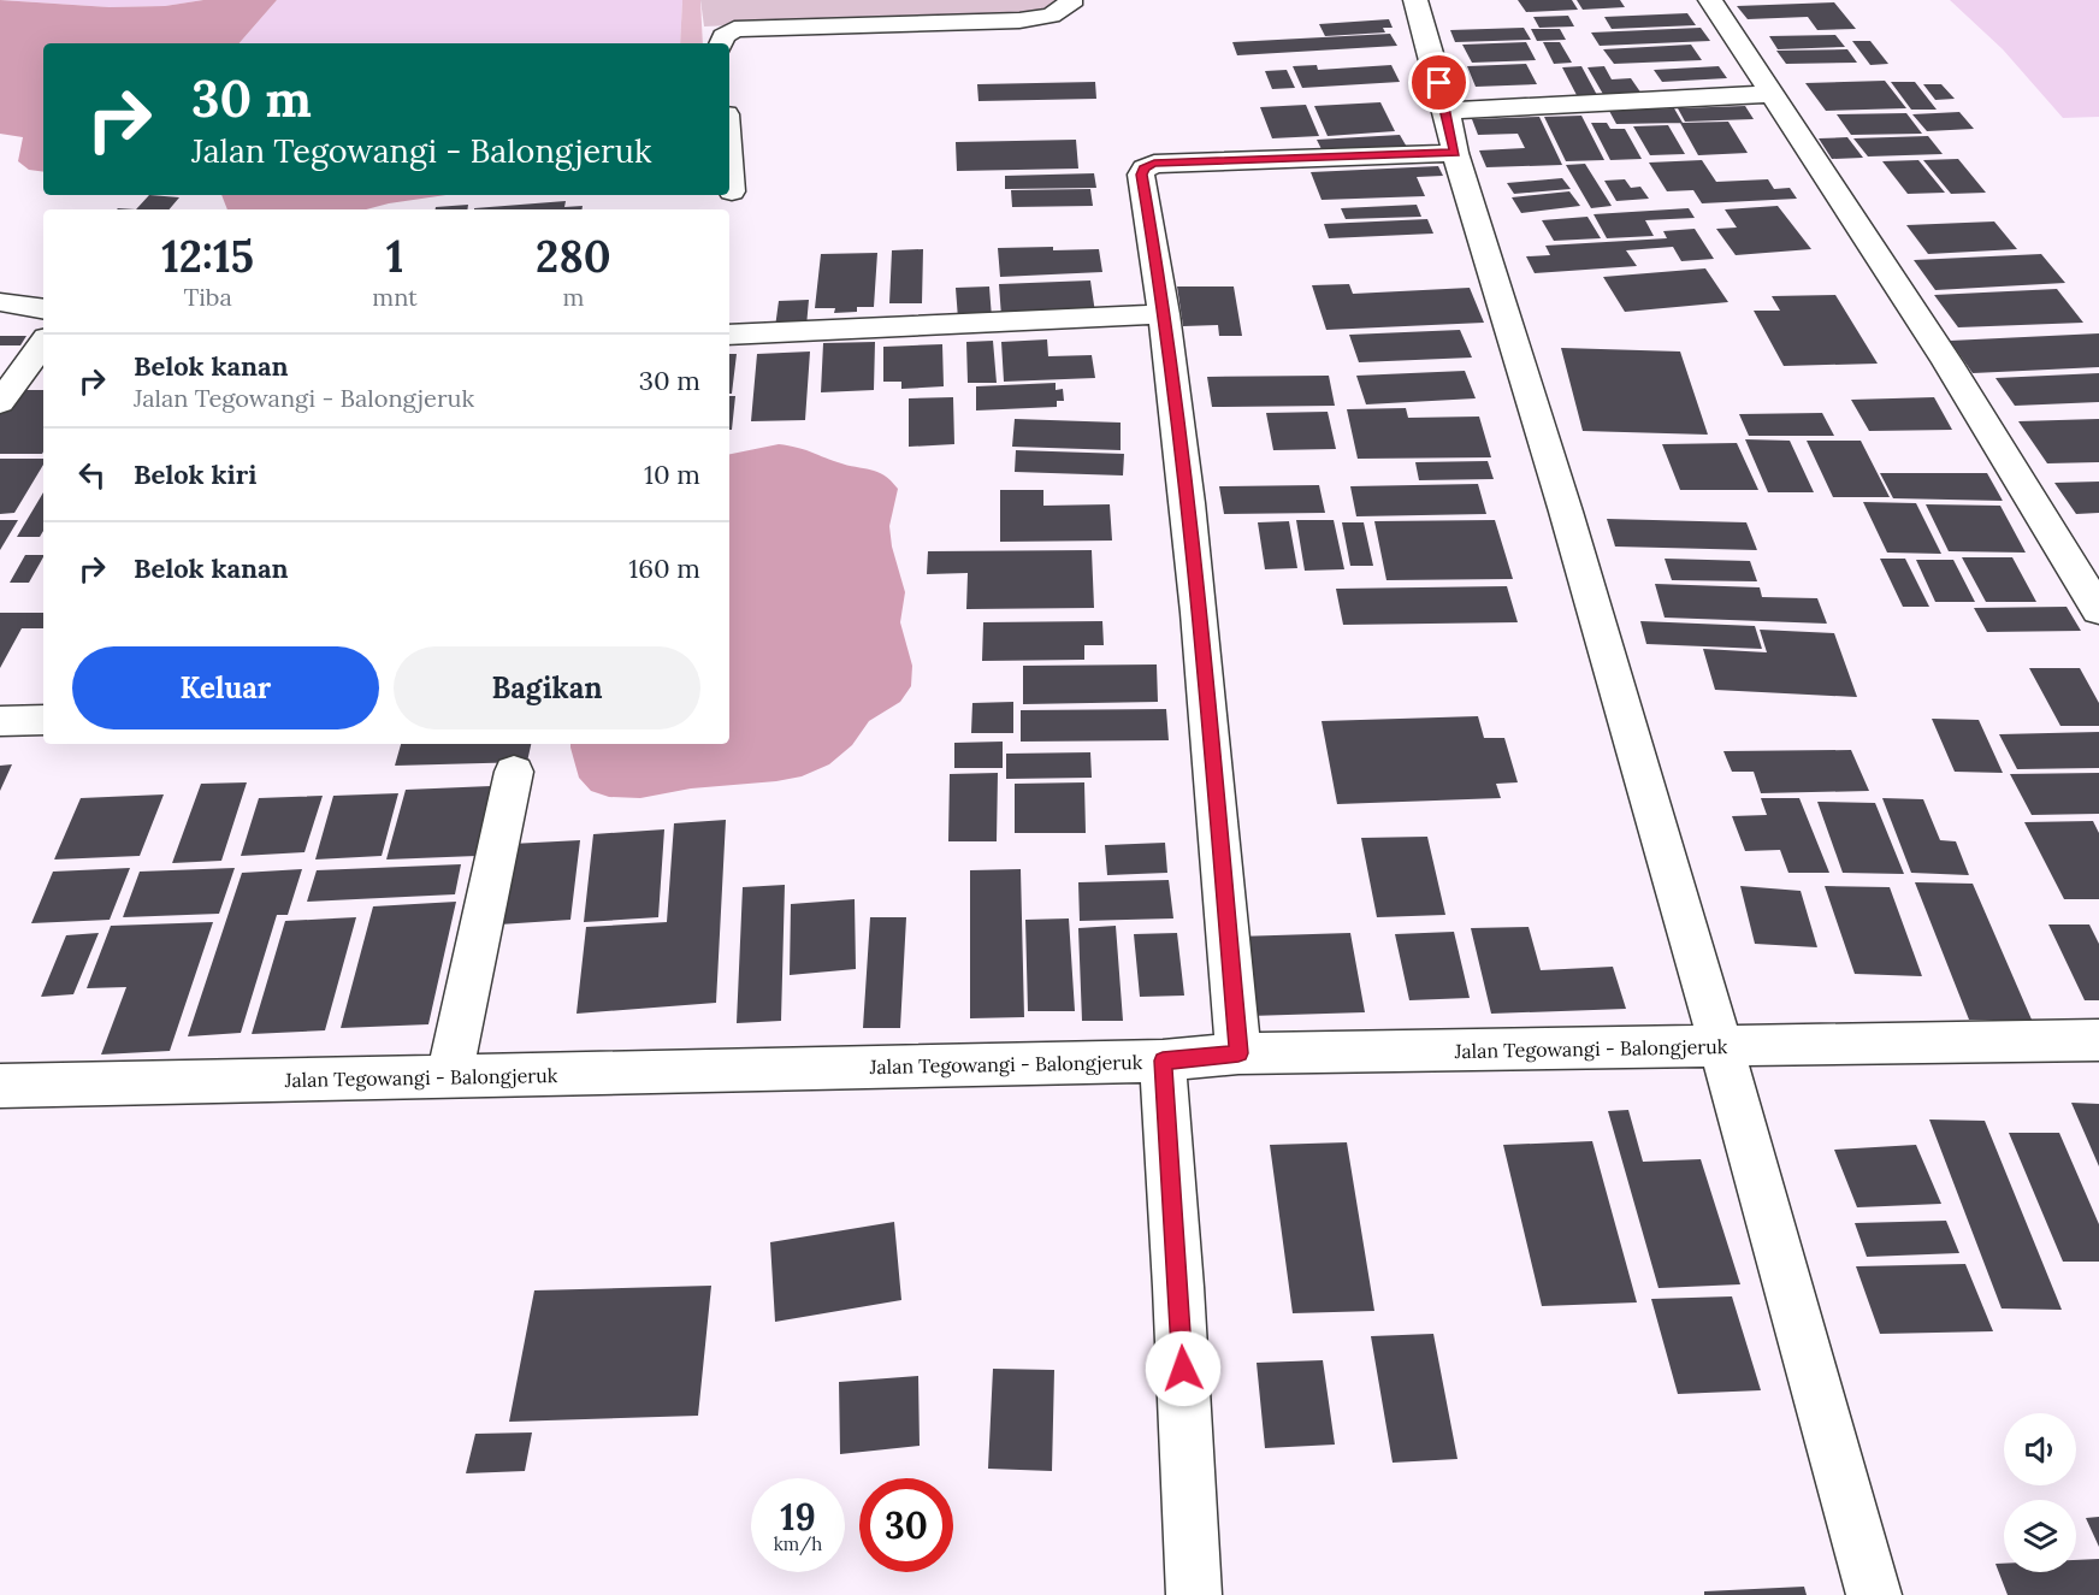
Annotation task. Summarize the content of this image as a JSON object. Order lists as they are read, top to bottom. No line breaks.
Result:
{"streets":{"street":["Jalan Tegowangi - Balongjeruk"]},"page":{"turn":["30 m","Jalan Tegowangi - Balongjeruk"],"eta":["12:15","Tiba","1","mnt","280","m"],"list":[{"name":"Belok kanan","note":"Jalan Tegowangi - Balongjeruk","value":"30 m"},{"name":"Belok kiri","value":"10 m"},{"name":"Belok kanan","value":"160 m"}],"buttons":["Keluar","Bagikan"],"speed":"19 km/h","limit":"30"}}
